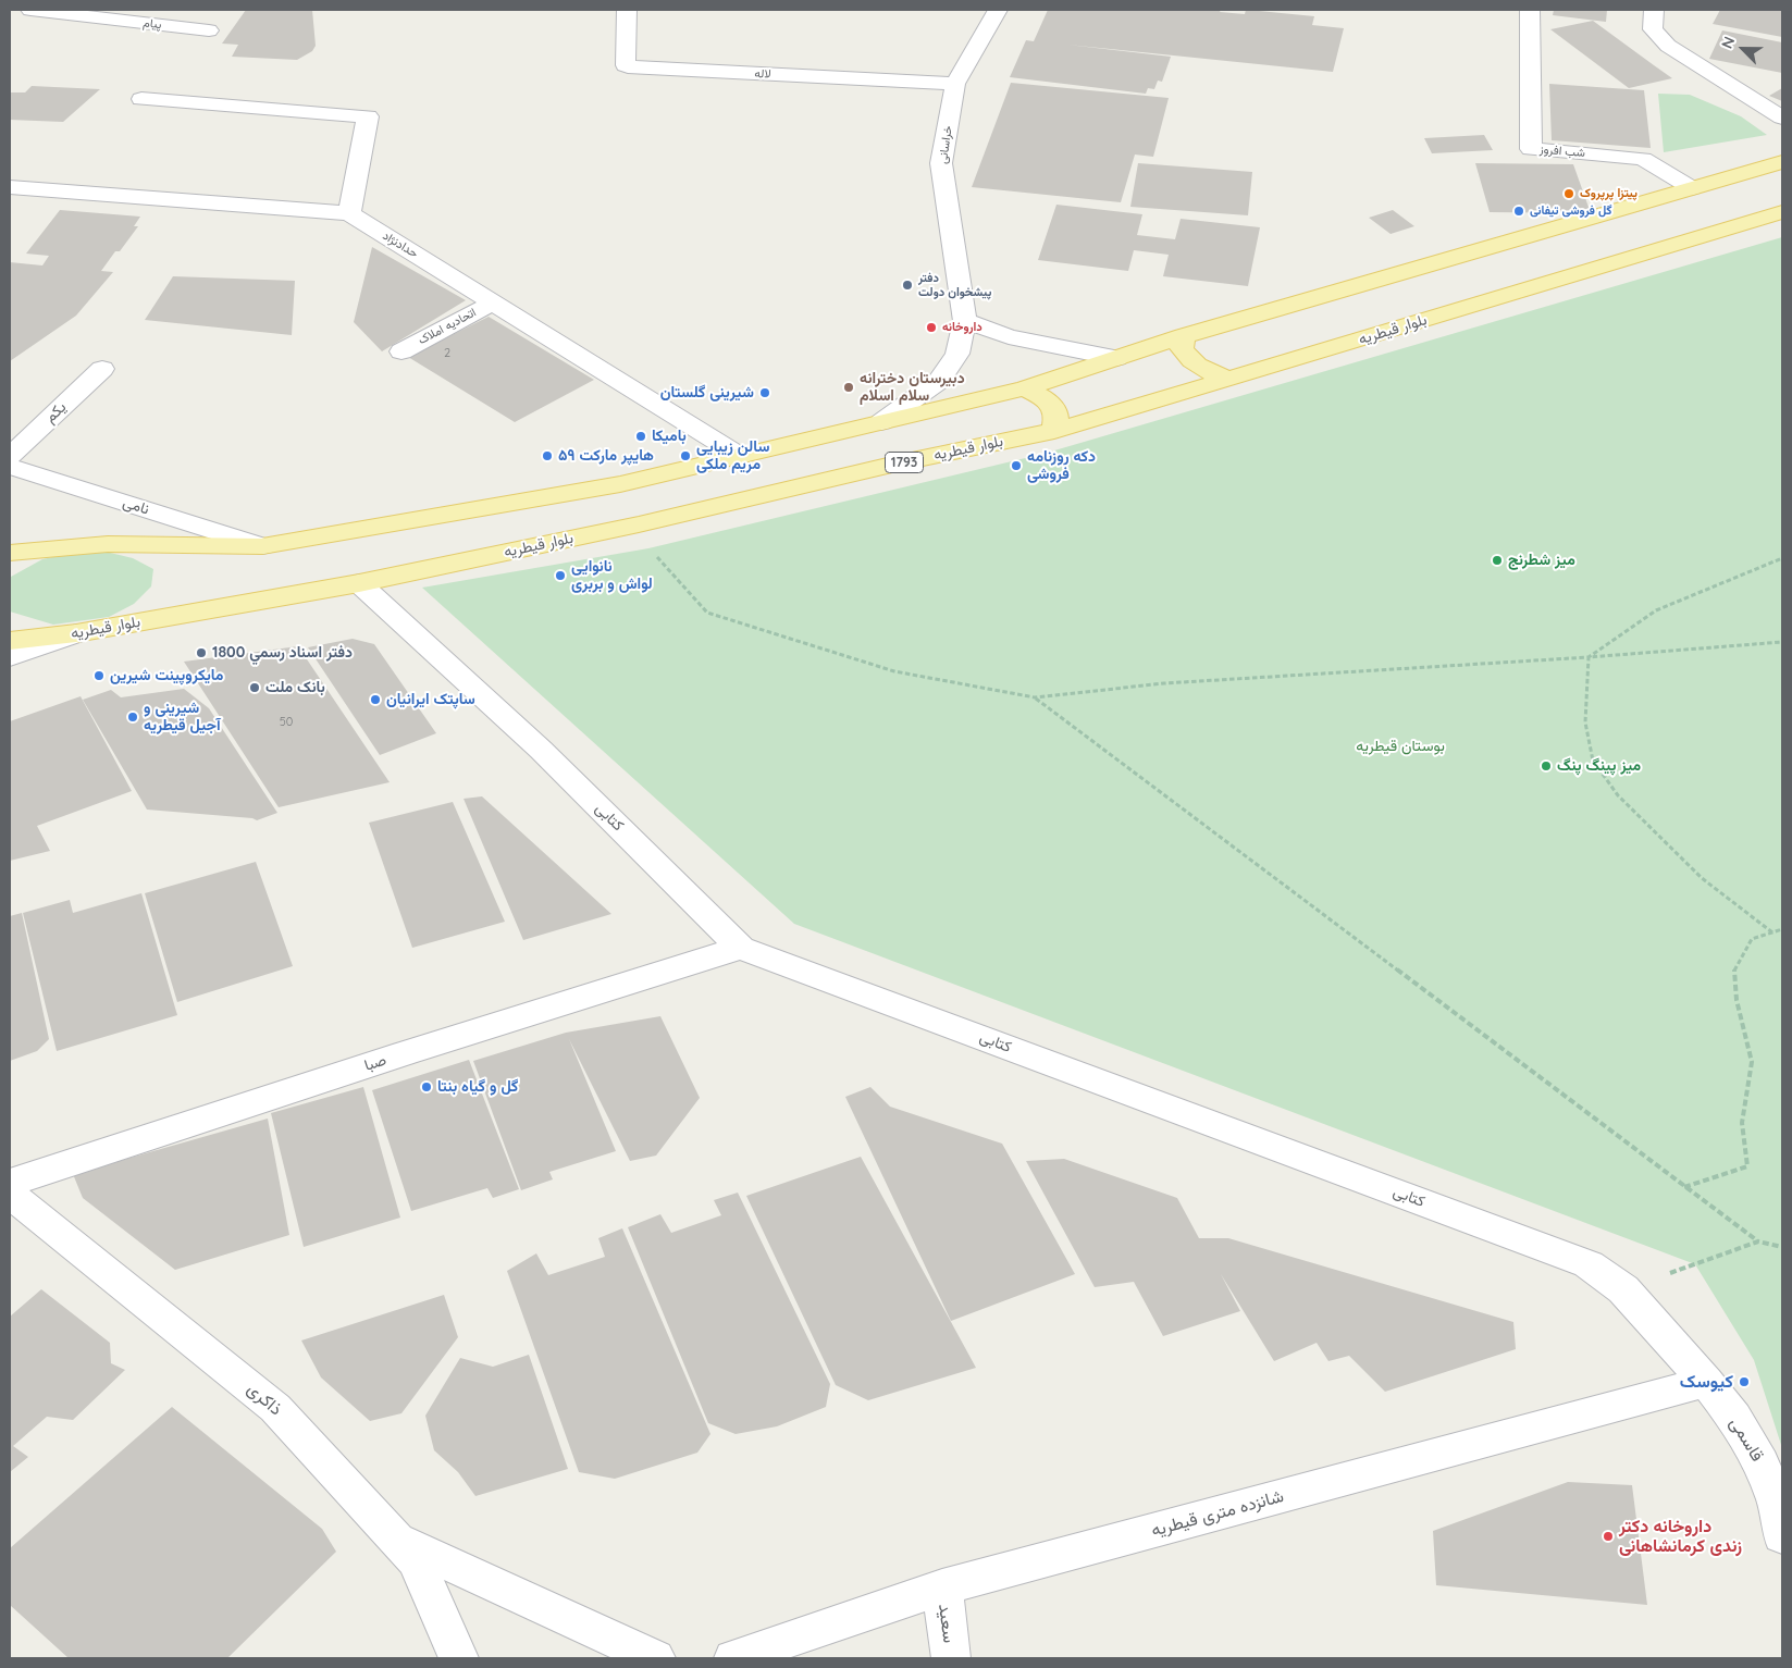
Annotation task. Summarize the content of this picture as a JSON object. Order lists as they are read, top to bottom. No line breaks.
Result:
{"streets":{"main road":["بلوار قیطریه","1793"],"street":["پیام","لاله","خراسانی","شب افروز","حدادنژاد","اتحادیه املاک","یکم","نامی","کتابی","صبا","ذاکری","قاسمی","شانزده متری قیطریه","سعید"]},"crossings":[["لاله","خراسانی"],["حدادنژاد","اتحادیه املاک"],["بلوار قیطریه","کتابی"],["کتابی","صبا"],["کتابی","قاسمی"],["کتابی","شانزده متری قیطریه"],["قاسمی","شانزده متری قیطریه"],["شانزده متری قیطریه","سعید"]],"parks":["بوستان قیطریه"],"places":["پیتزا پرپروک","گل فروشی تیفانی","دفتر پیشخوان دولت","داروخانه","دبیرستان دخترانه سلام اسلام","شیرینی گلستان","بامیکا","هایپر مارکت ۵۹","سالن زیبایی مریم ملکی","دکه روزنامه فروشی","میز شطرنج","نانوایی لواش و بربری","دفتر اسناد رسمي 1800","مایکروپینت شیرین","بانک ملت","ساپتک ایرانیان","شیرینی و آجیل قیطریه","میز پینگ پنگ","گل و گیاه بنتا","کیوسک","داروخانه دکتر زندی کرمانشاهانی"],"house_numbers":["2","50"],"north":"top left"}
